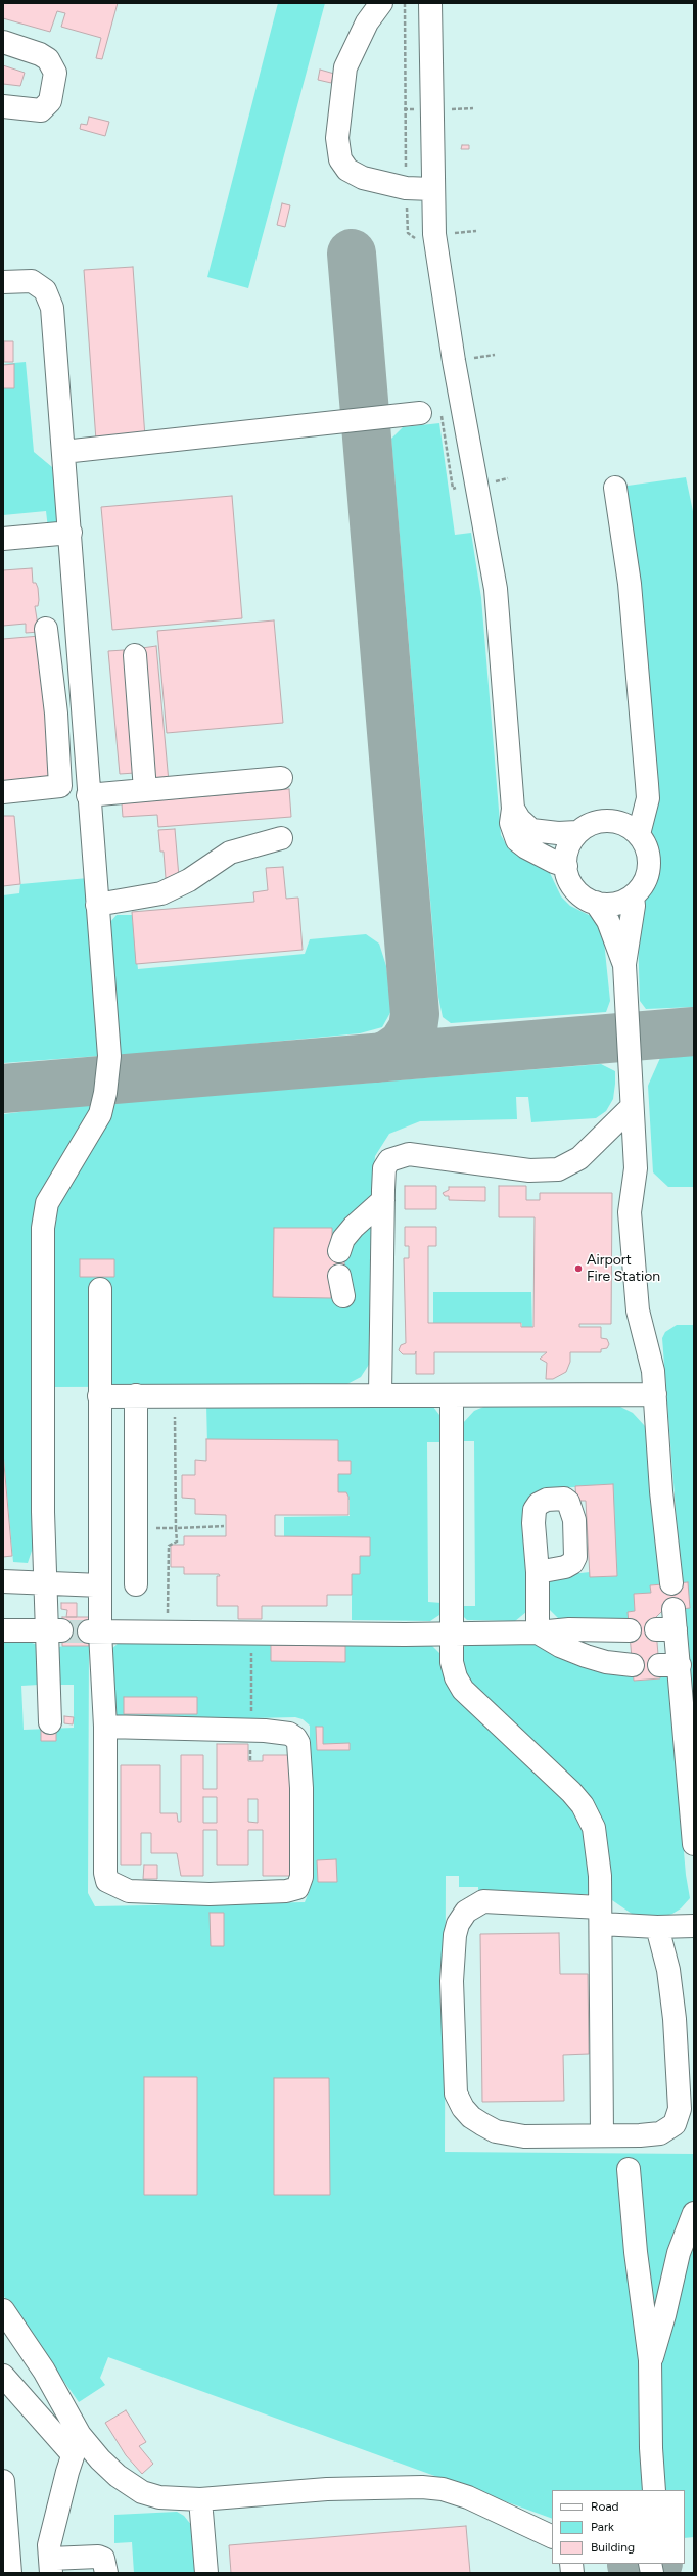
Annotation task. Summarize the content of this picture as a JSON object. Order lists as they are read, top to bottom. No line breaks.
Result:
{"places":["Airport Fire Station"],"legend":["Road","Park","Building"]}
